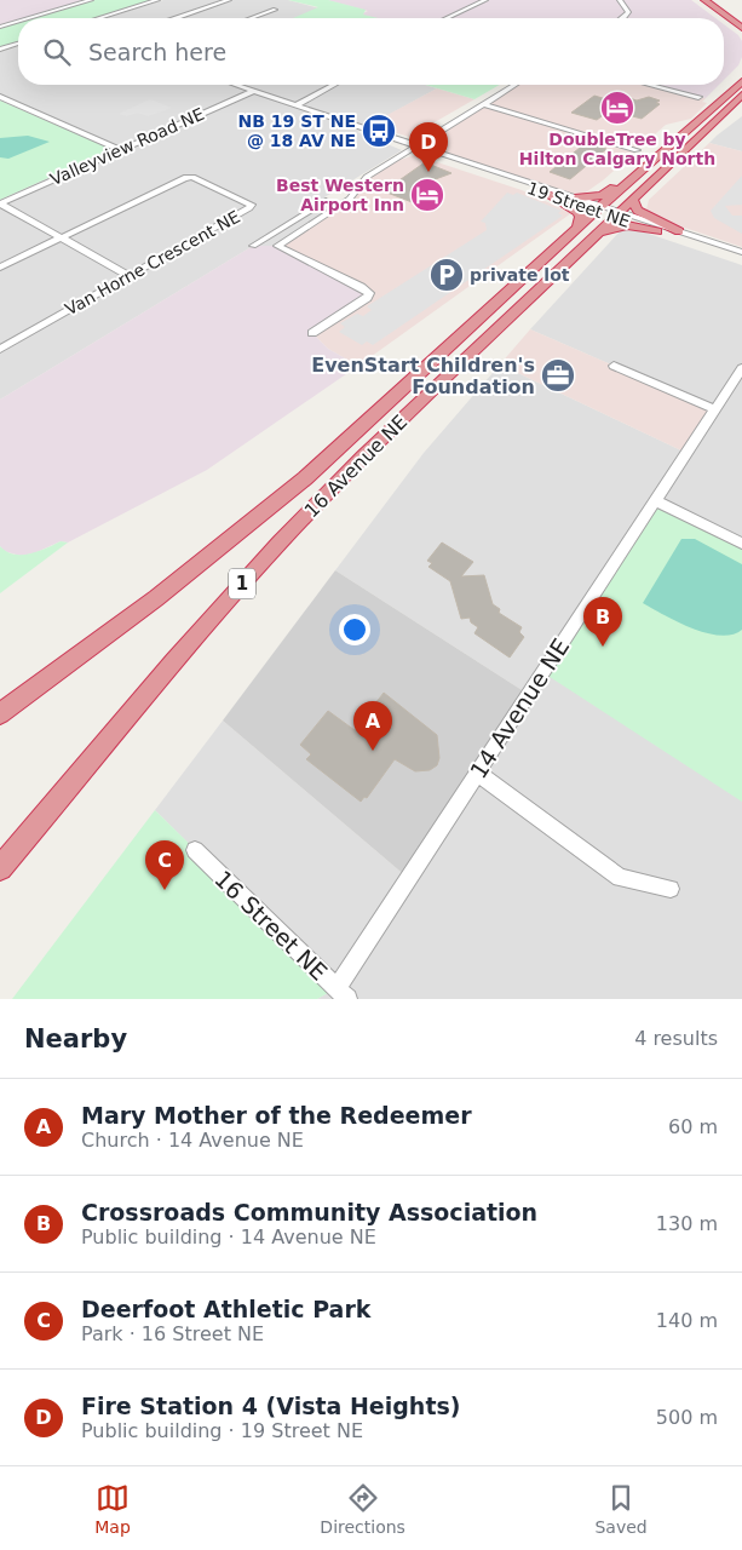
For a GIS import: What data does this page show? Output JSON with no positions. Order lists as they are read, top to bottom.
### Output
{
  "streets": {
    "highway": ["16 Avenue NE", "1"],
    "street": [
      "Valleyview Road NE",
      "19 Street NE",
      "Van Horne Crescent NE",
      "14 Avenue NE",
      "16 Street NE"
    ]
  },
  "crossings": [
    ["Valleyview Road NE", "19 Street NE"],
    ["19 Street NE", "16 Avenue NE"],
    ["14 Avenue NE", "16 Street NE"]
  ],
  "places": {
    "hotel": ["DoubleTree by Hilton Calgary North", "Best Western Airport Inn"],
    "bus stop": ["NB 19 ST NE @ 18 AV NE"],
    "parking": ["private lot"],
    "office": ["EvenStart Children's Foundation"]
  },
  "page": {
    "search": "Search here",
    "pins": [
      "D",
      "B",
      "A",
      "C"
    ],
    "heading": ["Nearby", "4 results"],
    "list": [
      {
        "mark": "A",
        "name": "Mary Mother of the Redeemer",
        "note": "Church · 14 Avenue NE",
        "value": "60 m"
      },
      {
        "mark": "B",
        "name": "Crossroads Community Association",
        "note": "Public building · 14 Avenue NE",
        "value": "130 m"
      },
      {
        "mark": "C",
        "name": "Deerfoot Athletic Park",
        "note": "Park · 16 Street NE",
        "value": "140 m"
      },
      {
        "mark": "D",
        "name": "Fire Station 4 (Vista Heights)",
        "note": "Public building · 19 Street NE",
        "value": "500 m"
      }
    ],
    "nav": ["Map", "Directions", "Saved"]
  }
}
